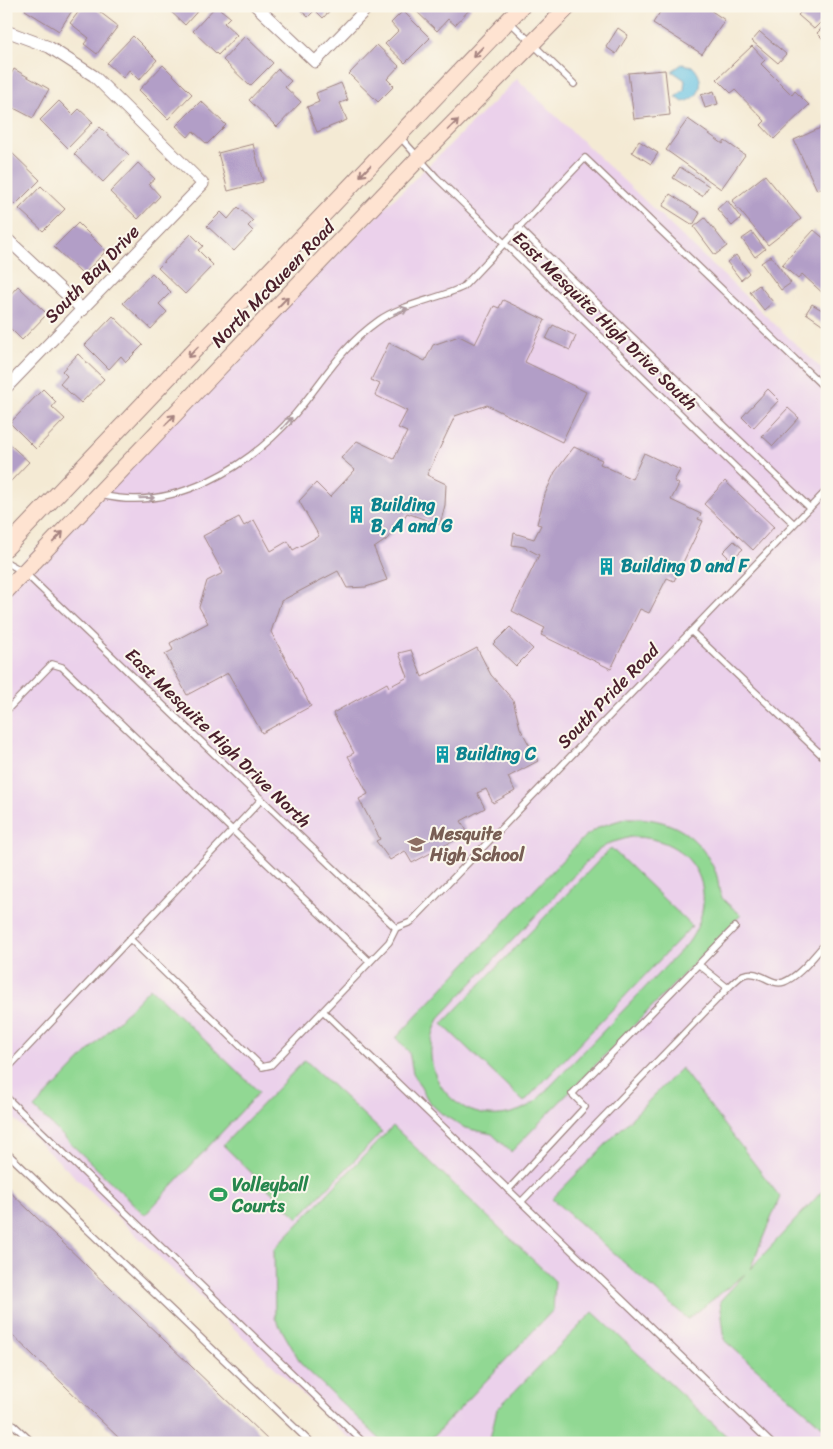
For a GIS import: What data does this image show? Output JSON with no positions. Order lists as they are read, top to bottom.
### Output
{
  "streets": {
    "main road": ["North McQueen Road"],
    "street": ["South Bay Drive"],
    "lane": ["East Mesquite High Drive South", "South Pride Road", "East Mesquite High Drive North"]
  },
  "crossings": [
    ["North McQueen Road", "East Mesquite High Drive South"],
    ["North McQueen Road", "East Mesquite High Drive North"],
    ["East Mesquite High Drive South", "South Pride Road"],
    ["South Pride Road", "East Mesquite High Drive North"]
  ],
  "places": {
    "building": ["Building B, A and G", "Building D and F", "Building C"],
    "school or university": ["Mesquite High School"],
    "sports": ["Volleyball Courts"]
  }
}
